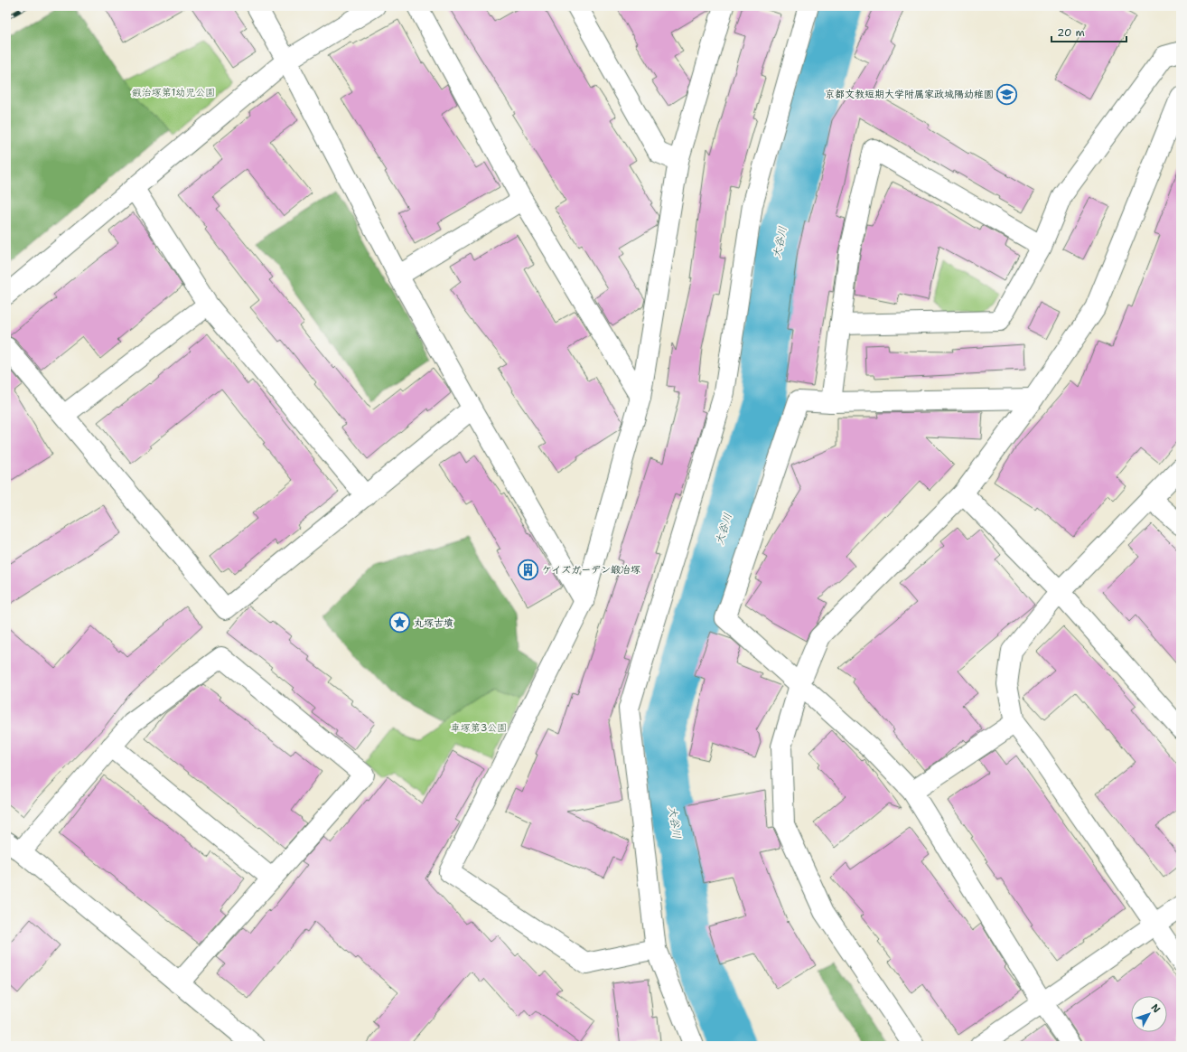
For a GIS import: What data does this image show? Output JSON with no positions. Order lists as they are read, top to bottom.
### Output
{
  "water": ["大谷川"],
  "parks": ["鍜治塚第1幼児公園", "車塚第3公園"],
  "places": {
    "school or university": ["京都文教短期大学附属家政城陽幼稚園"],
    "building": ["ケイズガーデン鍛冶塚"],
    "place": ["丸塚古墳"]
  },
  "scale_bar": "20 m",
  "north": "top right"
}
